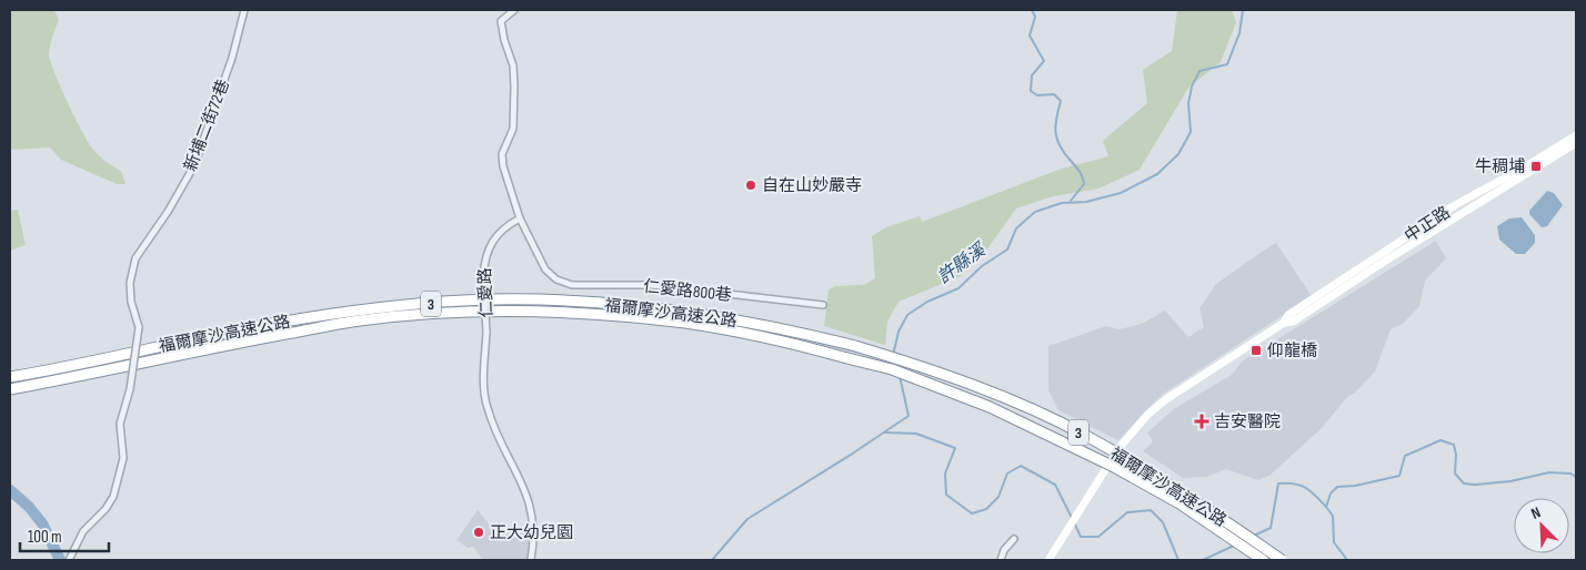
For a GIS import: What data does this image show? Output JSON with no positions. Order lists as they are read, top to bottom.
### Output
{
  "streets": {
    "highway": ["3", "福爾摩沙高速公路"],
    "main road": ["中正路"],
    "street": ["新埔二街72巷", "仁愛路800巷", "仁愛路"]
  },
  "crossings": [
    ["仁愛路800巷", "仁愛路"]
  ],
  "water": ["許縣溪"],
  "places": {
    "transit": ["牛稠埔", "仰龍橋"],
    "other": ["自在山妙嚴寺", "正大幼兒園"],
    "health": ["吉安醫院"]
  },
  "scale_bar": "100 m",
  "north": "top left"
}
